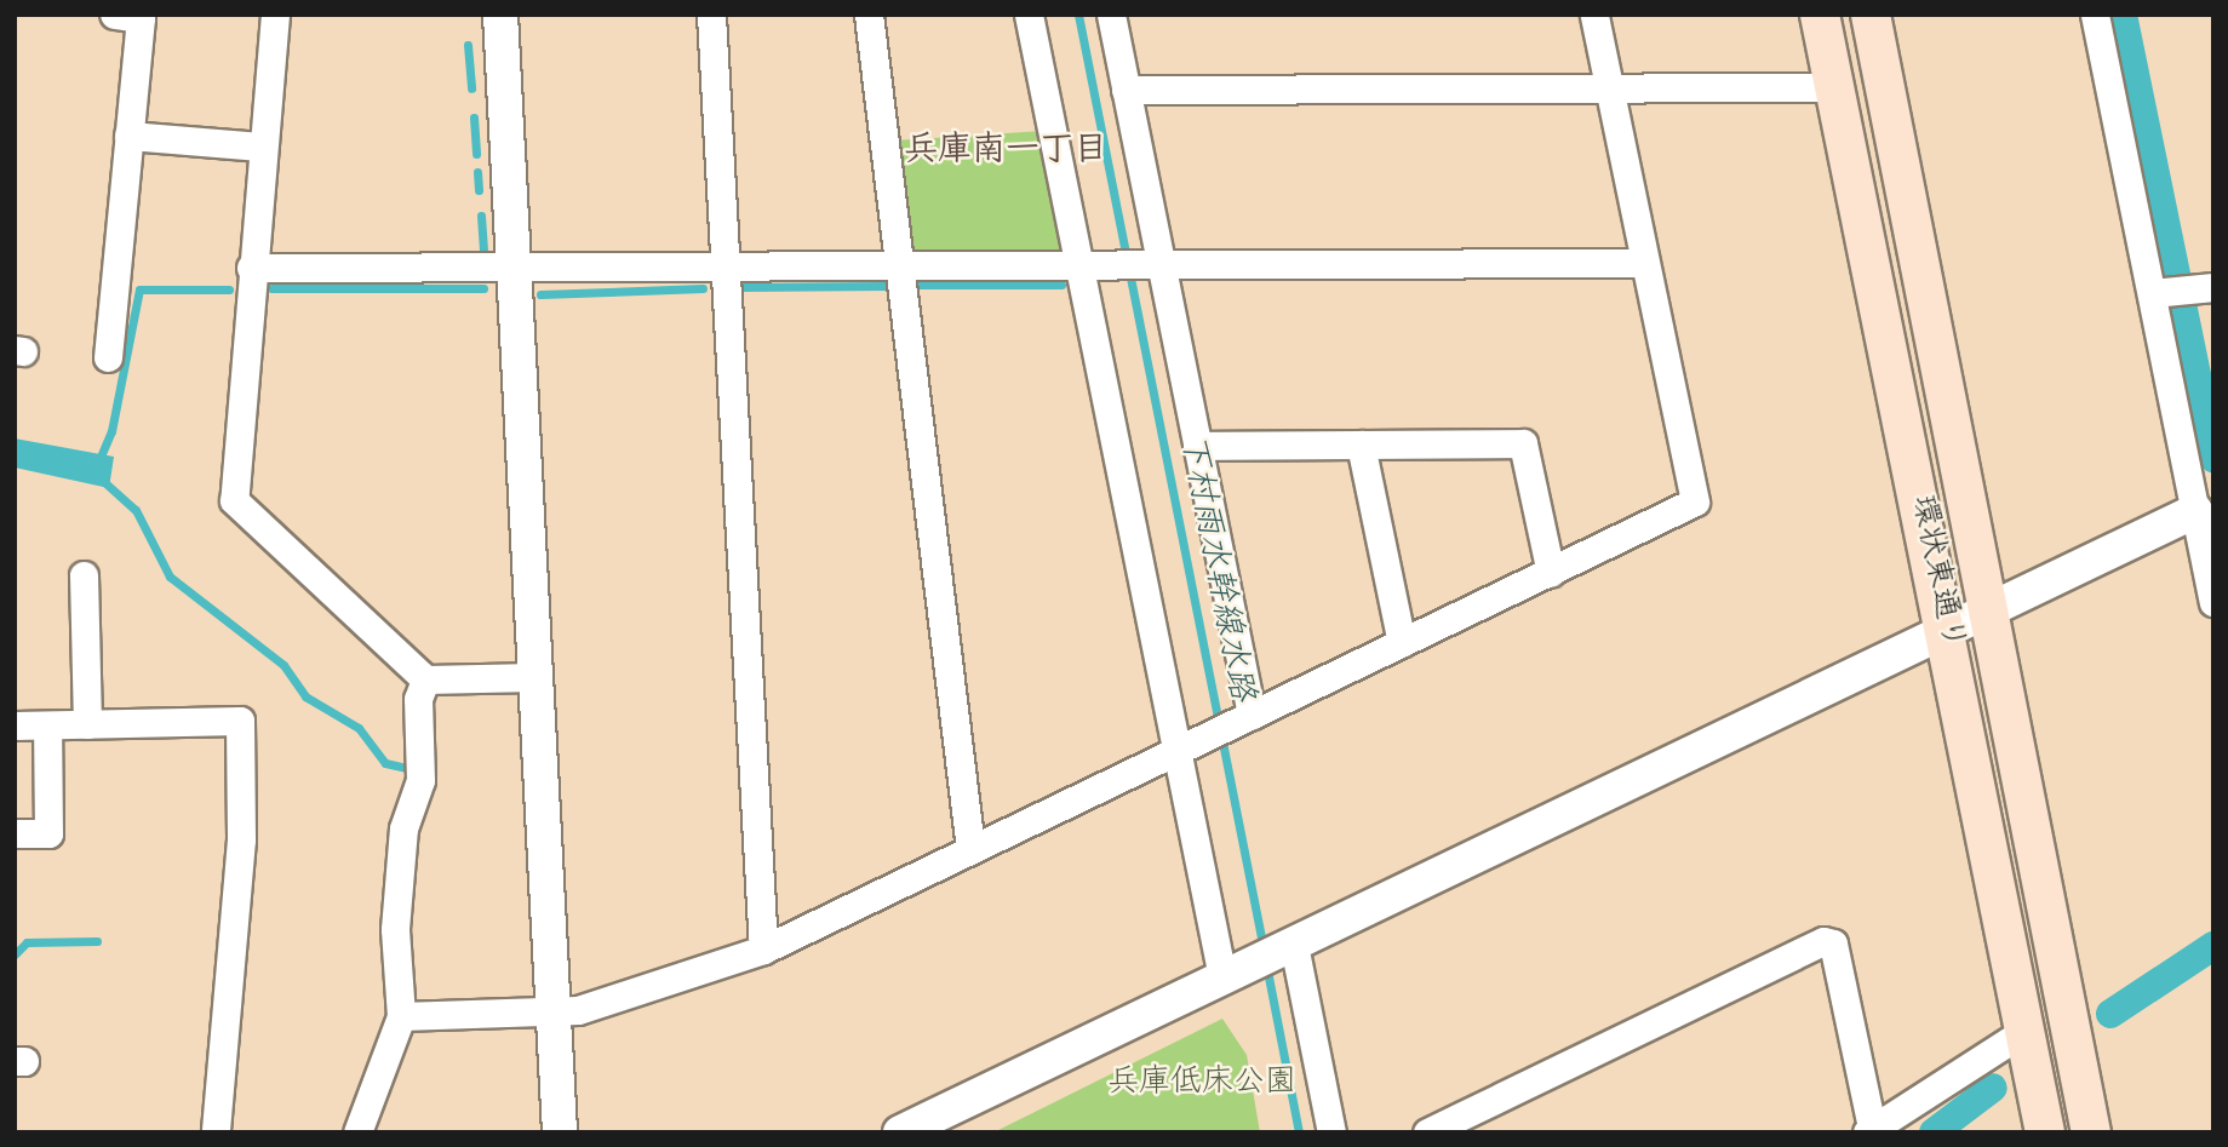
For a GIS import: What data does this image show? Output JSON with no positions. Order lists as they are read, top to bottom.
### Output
{
  "streets": {
    "main road": ["環状東通り"]
  },
  "districts": ["兵庫南一丁目"],
  "water": ["下村雨水幹線水路"],
  "parks": ["兵庫低床公園"]
}
